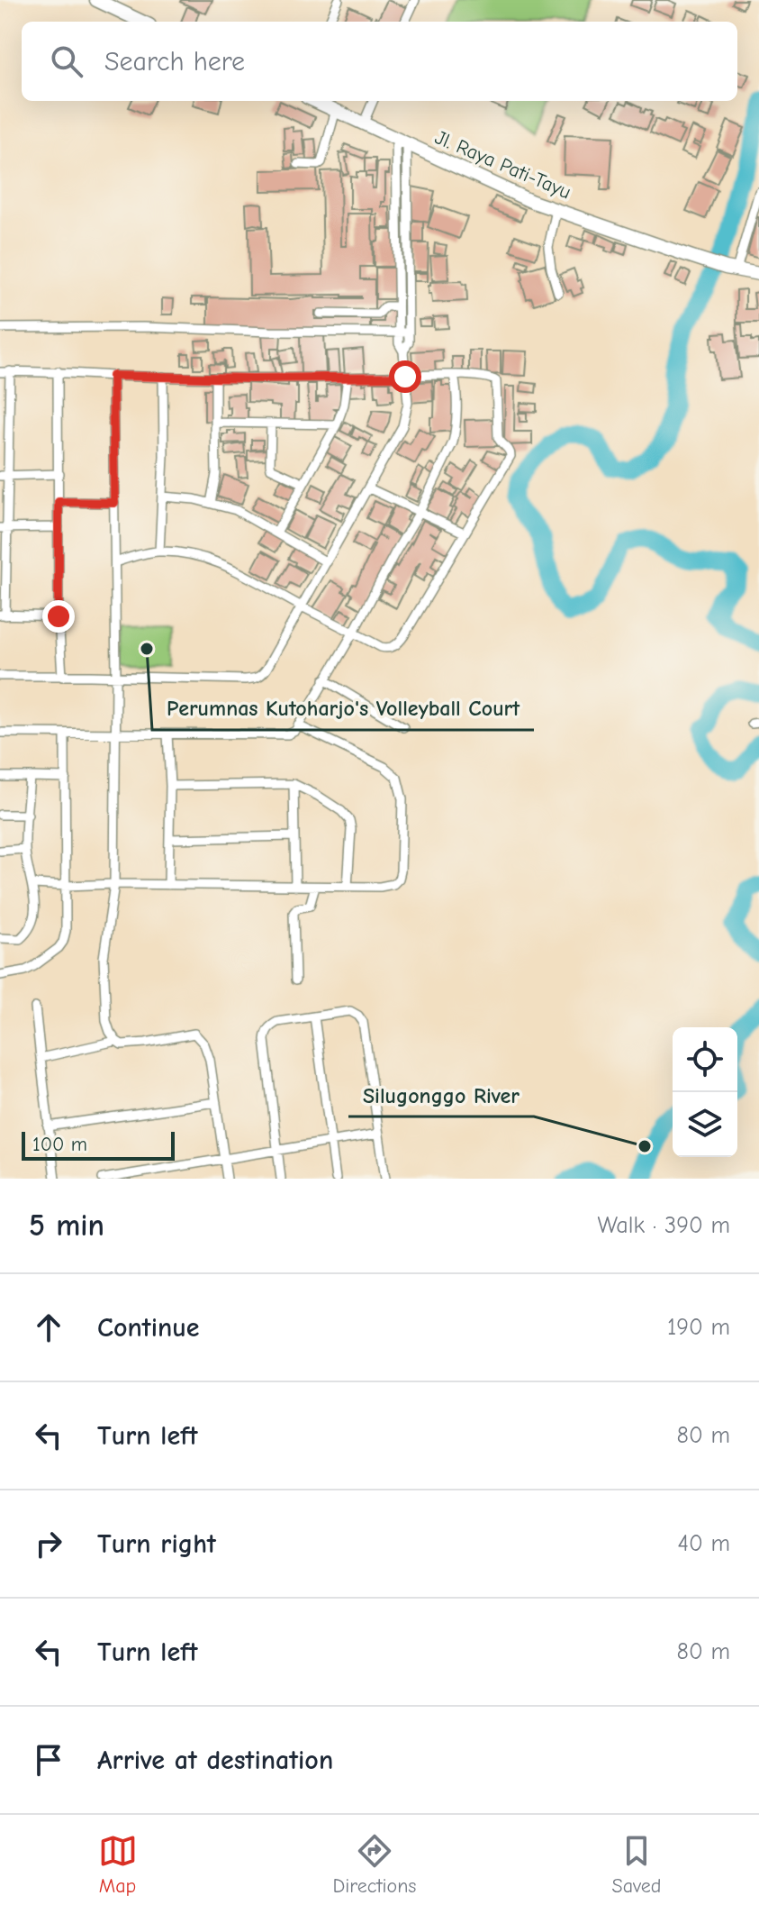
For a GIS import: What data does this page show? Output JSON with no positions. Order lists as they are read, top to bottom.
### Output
{
  "streets": {
    "main road": ["Jl. Raya Pati-Tayu"]
  },
  "places": ["Perumnas Kutoharjo's Volleyball Court", "Silugonggo River"],
  "scale_bar": "100 m",
  "page": {
    "search": "Search here",
    "scale": "100 m",
    "heading": ["5 min", "Walk · 390 m"],
    "list": [
      ["Continue", "190 m"],
      ["Turn left", "80 m"],
      ["Turn right", "40 m"],
      ["Turn left", "80 m"],
      "Arrive at destination"
    ],
    "nav": ["Map", "Directions", "Saved"]
  }
}
